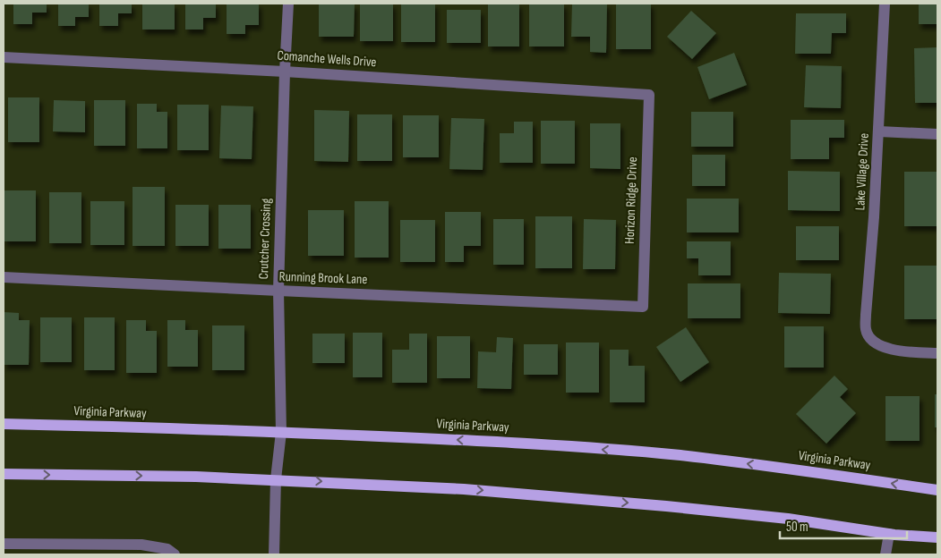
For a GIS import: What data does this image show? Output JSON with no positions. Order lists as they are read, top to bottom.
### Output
{
  "streets": {
    "main road": ["Virginia Parkway"],
    "street": [
      "Comanche Wells Drive",
      "Lake Village Drive",
      "Horizon Ridge Drive",
      "Crutcher Crossing",
      "Running Brook Lane"
    ]
  },
  "crossings": [
    ["Comanche Wells Drive", "Horizon Ridge Drive"],
    ["Comanche Wells Drive", "Crutcher Crossing"],
    ["Horizon Ridge Drive", "Running Brook Lane"],
    ["Crutcher Crossing", "Running Brook Lane"],
    ["Crutcher Crossing", "Virginia Parkway"]
  ],
  "scale_bar": "50 m"
}
